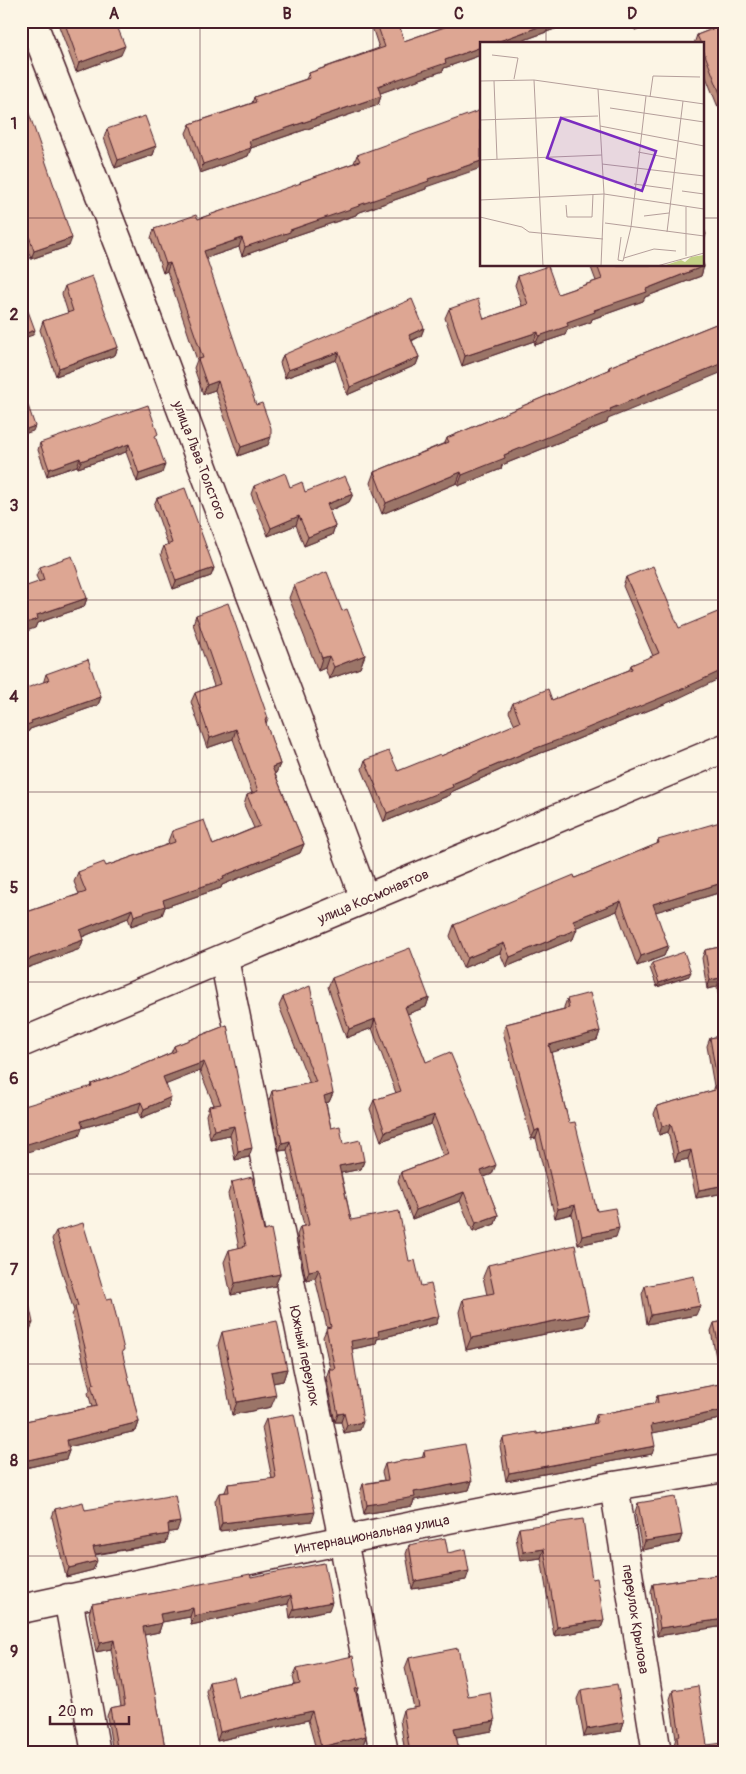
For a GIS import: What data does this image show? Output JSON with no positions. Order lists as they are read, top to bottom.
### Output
{
  "streets": {
    "street": [
      "улица Льва Толстого",
      "улица Космонавтов",
      "Южный переулок",
      "Интернациональная улица",
      "переулок Крылова"
    ]
  },
  "crossings": [
    ["улица Льва Толстого", "улица Космонавтов"],
    ["улица Космонавтов", "Южный переулок"],
    ["Южный переулок", "Интернациональная улица"],
    ["Интернациональная улица", "переулок Крылова"]
  ],
  "scale_bar": "20 m",
  "grid": {
    "columns": [
      "A",
      "B",
      "C",
      "D"
    ],
    "rows": [
      "1",
      "2",
      "3",
      "4",
      "5",
      "6",
      "7",
      "8",
      "9"
    ]
  }
}
